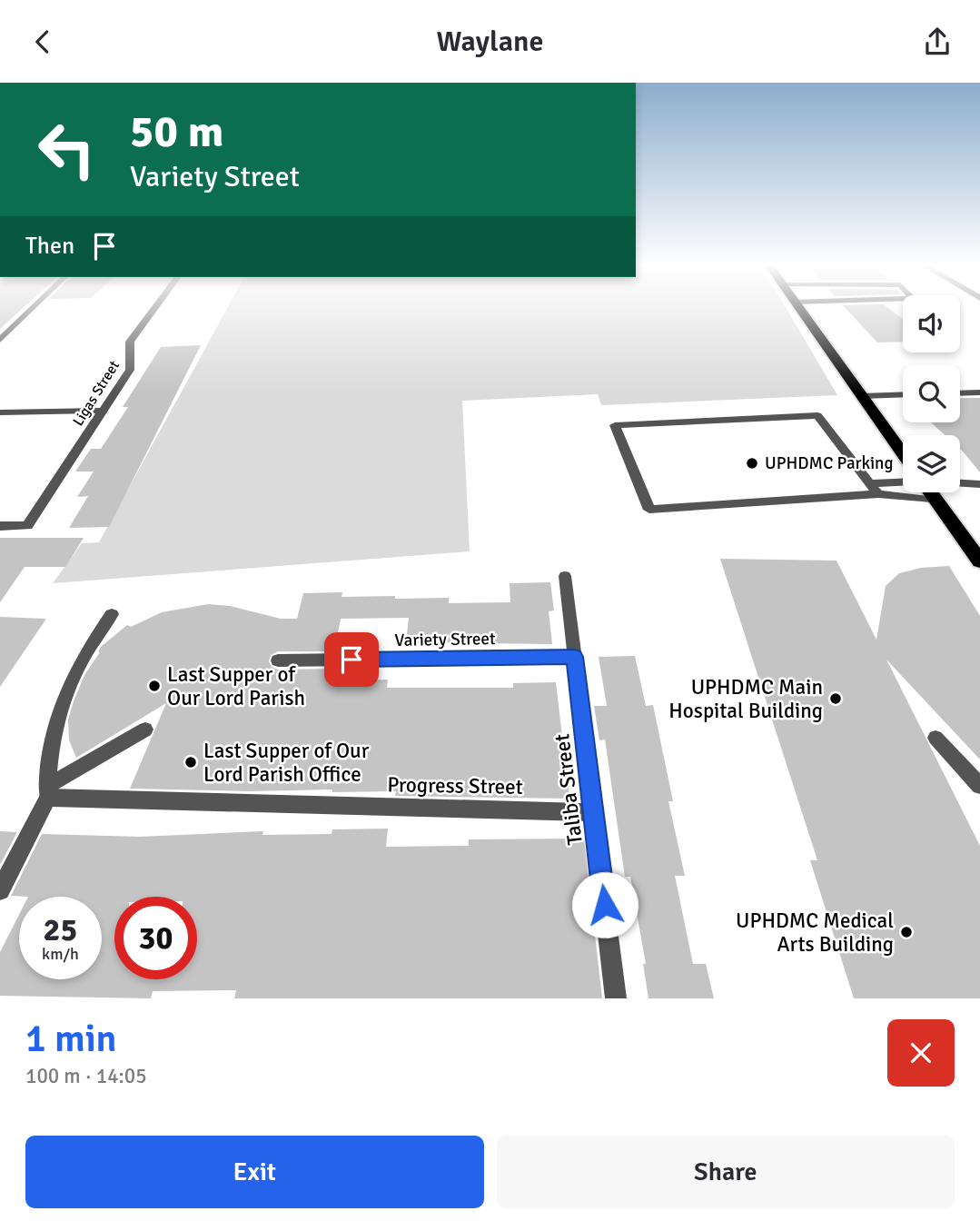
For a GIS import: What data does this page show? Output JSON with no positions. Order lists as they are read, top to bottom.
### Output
{
  "streets": {
    "street": [
      "Ligas Street",
      "Variety Street",
      "Progress Street",
      "Taliba Street"
    ]
  },
  "crossings": [
    ["Variety Street", "Taliba Street"],
    ["Progress Street", "Taliba Street"]
  ],
  "places": [
    "UPHDMC Parking",
    "Last Supper of Our Lord Parish",
    "UPHDMC Main Hospital Building",
    "Last Supper of Our Lord Parish Office",
    "UPHDMC Medical Arts Building"
  ],
  "page": {
    "header": "Waylane",
    "turn": ["50 m", "Variety Street"],
    "then": "Then",
    "speed": "25 km/h",
    "limit": "30",
    "heading": ["1 min", "100 m · 14:05"],
    "buttons": ["Exit", "Share"]
  }
}
